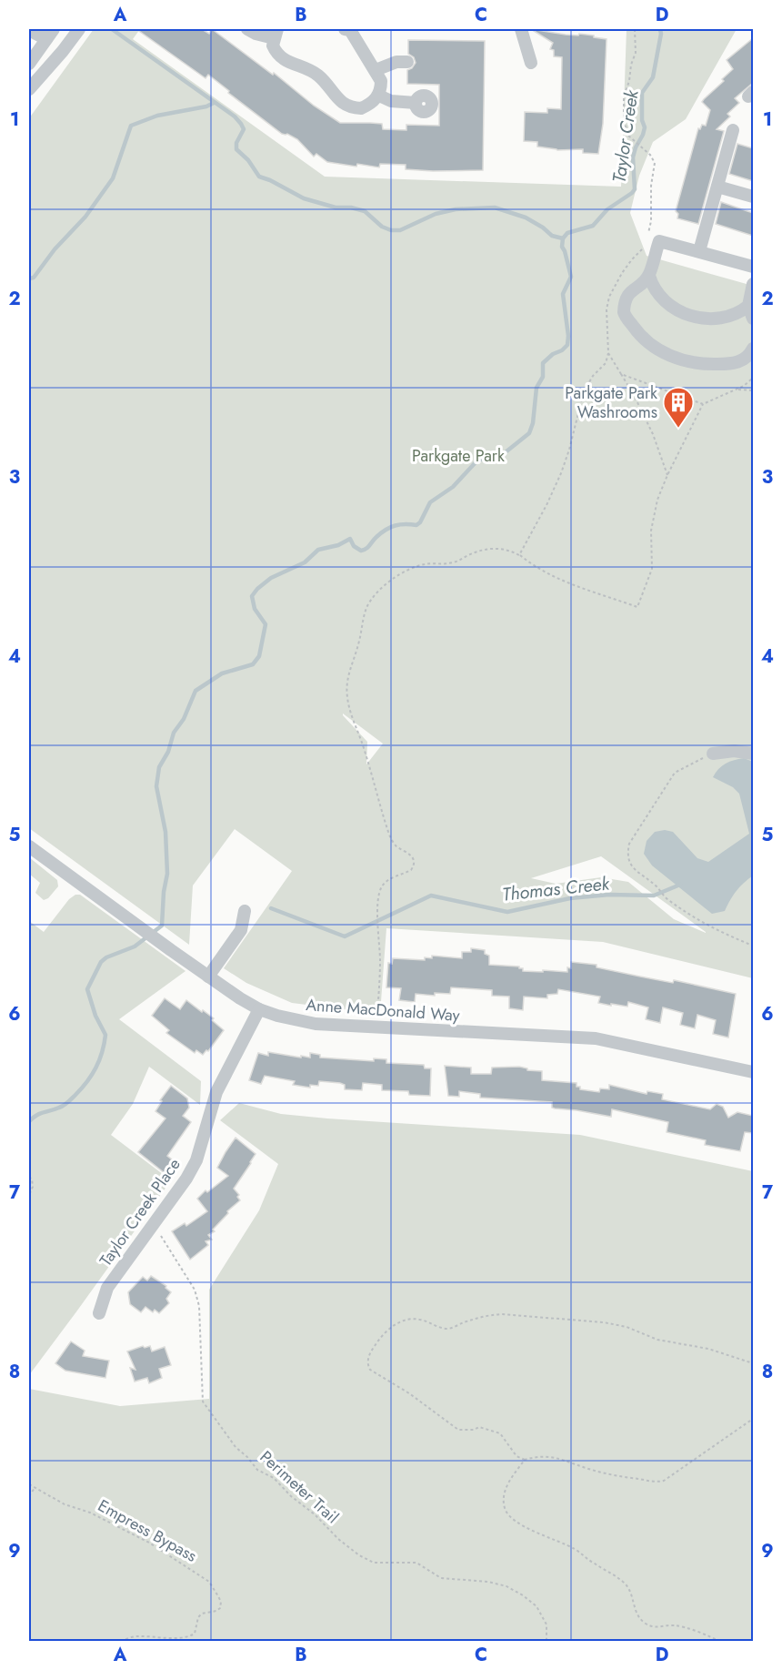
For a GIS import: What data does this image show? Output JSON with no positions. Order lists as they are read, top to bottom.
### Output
{
  "streets": {
    "street": ["Anne MacDonald Way", "Taylor Creek Place"],
    "path": ["Perimeter Trail", "Empress Bypass"]
  },
  "crossings": [
    ["Anne MacDonald Way", "Taylor Creek Place"],
    ["Taylor Creek Place", "Perimeter Trail"]
  ],
  "water": ["Taylor Creek", "Thomas Creek"],
  "parks": ["Parkgate Park"],
  "places": {
    "building": ["Parkgate Park Washrooms"]
  },
  "grid": {
    "columns": [
      "A",
      "B",
      "C",
      "D"
    ],
    "rows": [
      "1",
      "2",
      "3",
      "4",
      "5",
      "6",
      "7",
      "8",
      "9"
    ]
  }
}
